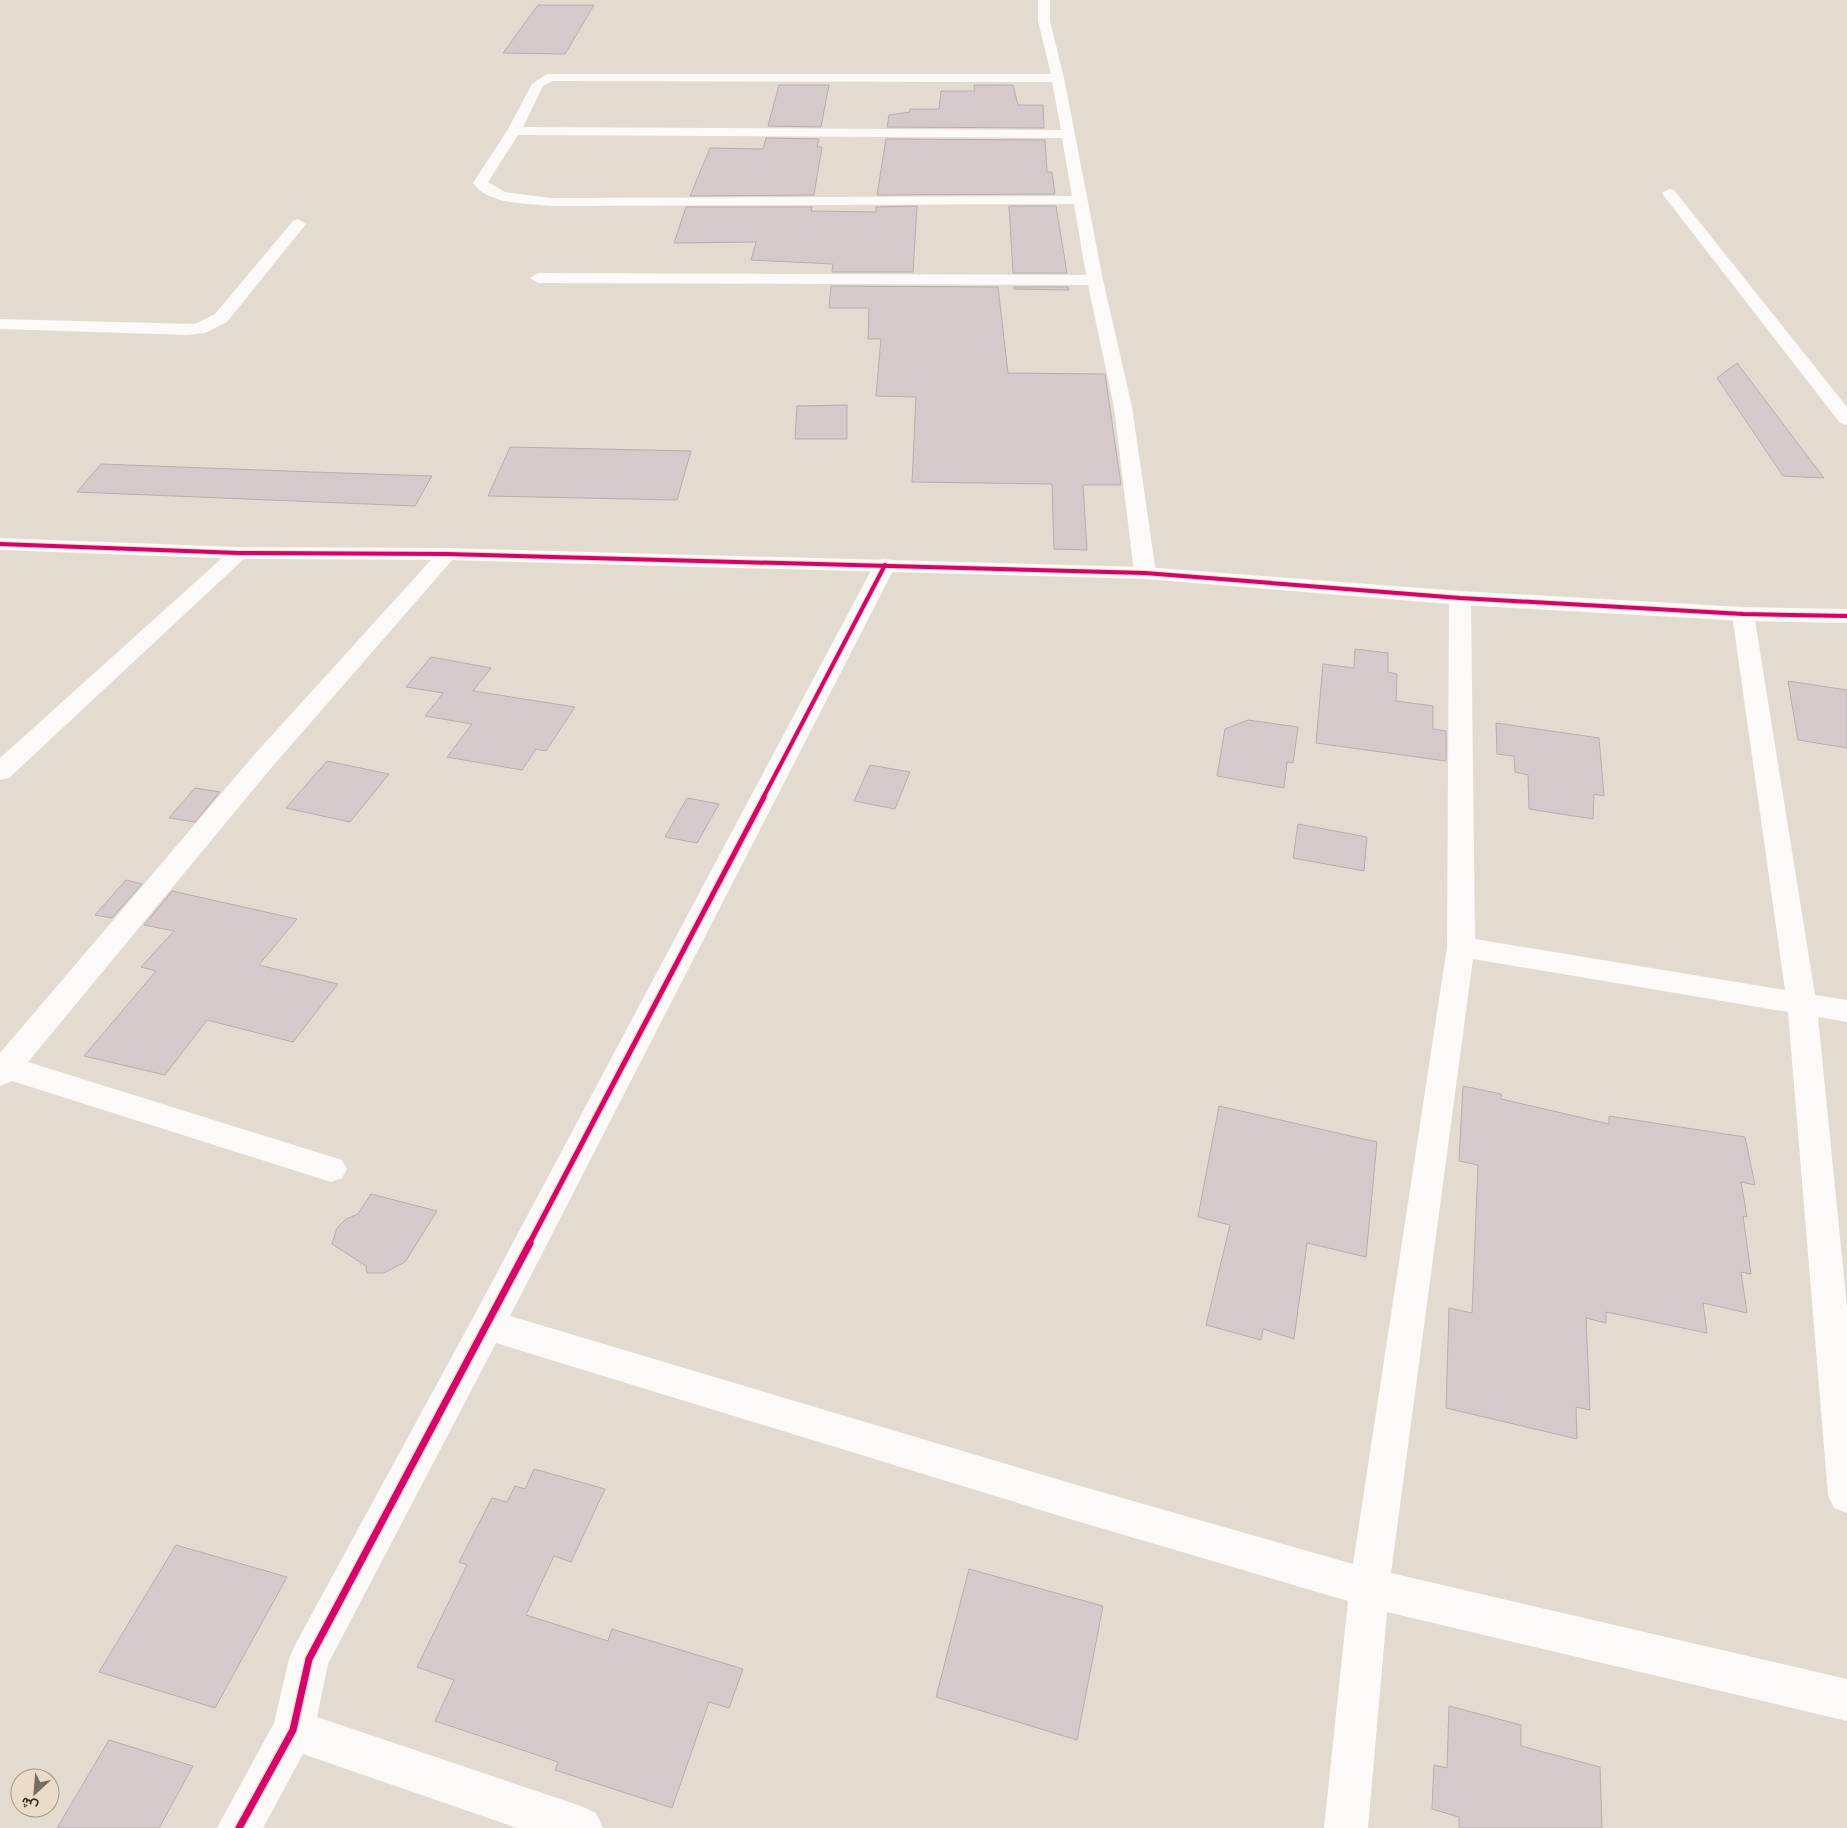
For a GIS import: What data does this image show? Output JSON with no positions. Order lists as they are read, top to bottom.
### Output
{
  "north": "bottom left"
}
